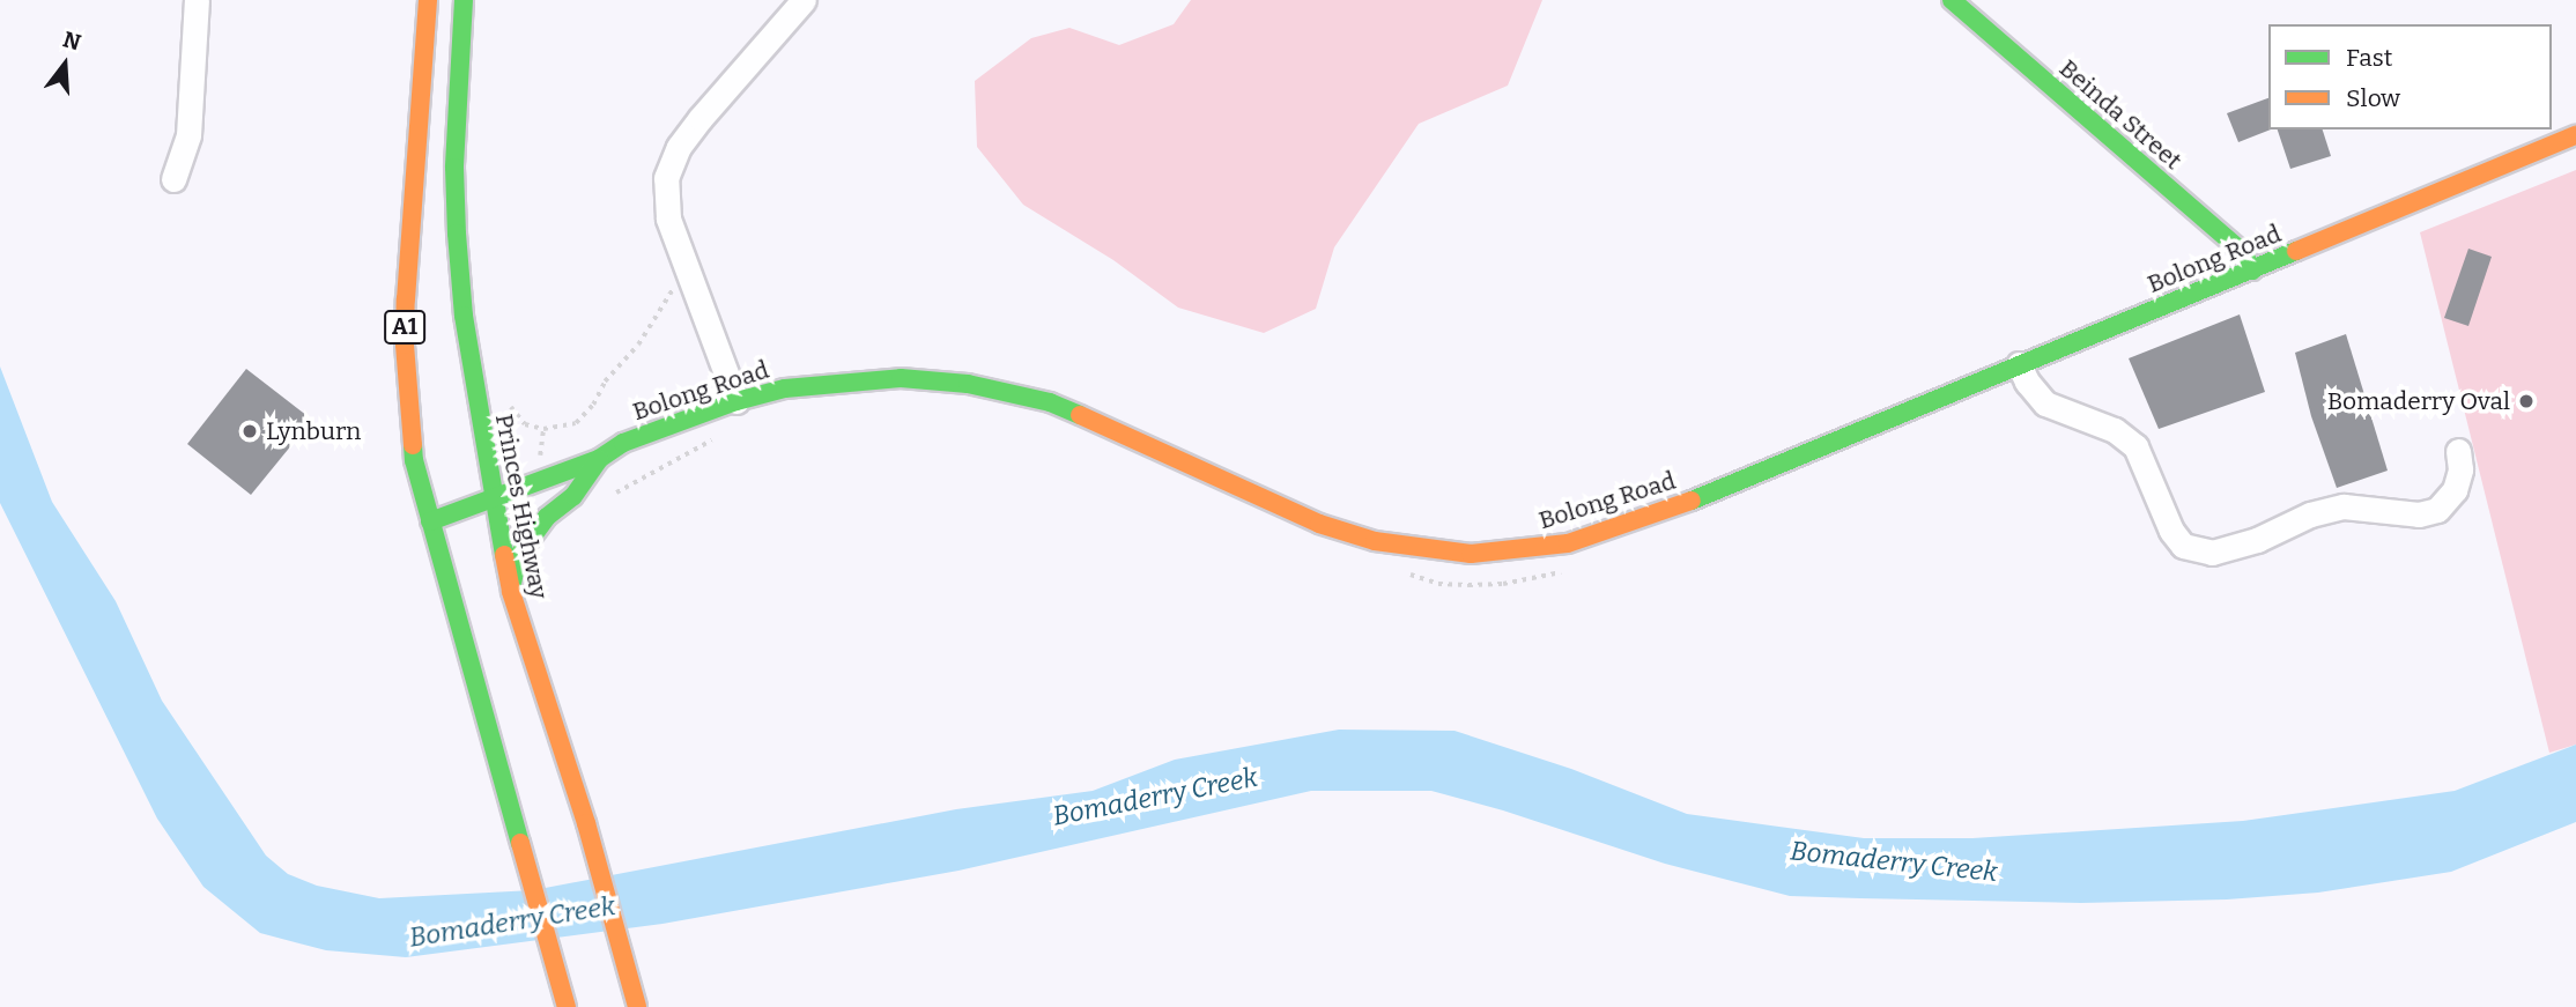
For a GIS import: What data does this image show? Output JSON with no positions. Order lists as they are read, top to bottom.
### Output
{
  "streets": {
    "main road": [
      "Beinda Street",
      "Bolong Road",
      "A1",
      "Princes Highway"
    ]
  },
  "crossings": [
    ["Beinda Street", "Bolong Road"],
    ["Bolong Road", "A1"],
    ["Bolong Road", "Princes Highway"]
  ],
  "water": ["Bomaderry Creek"],
  "places": ["Bomaderry Oval", "Lynburn"],
  "legend": ["Fast", "Slow"],
  "north": "top"
}
